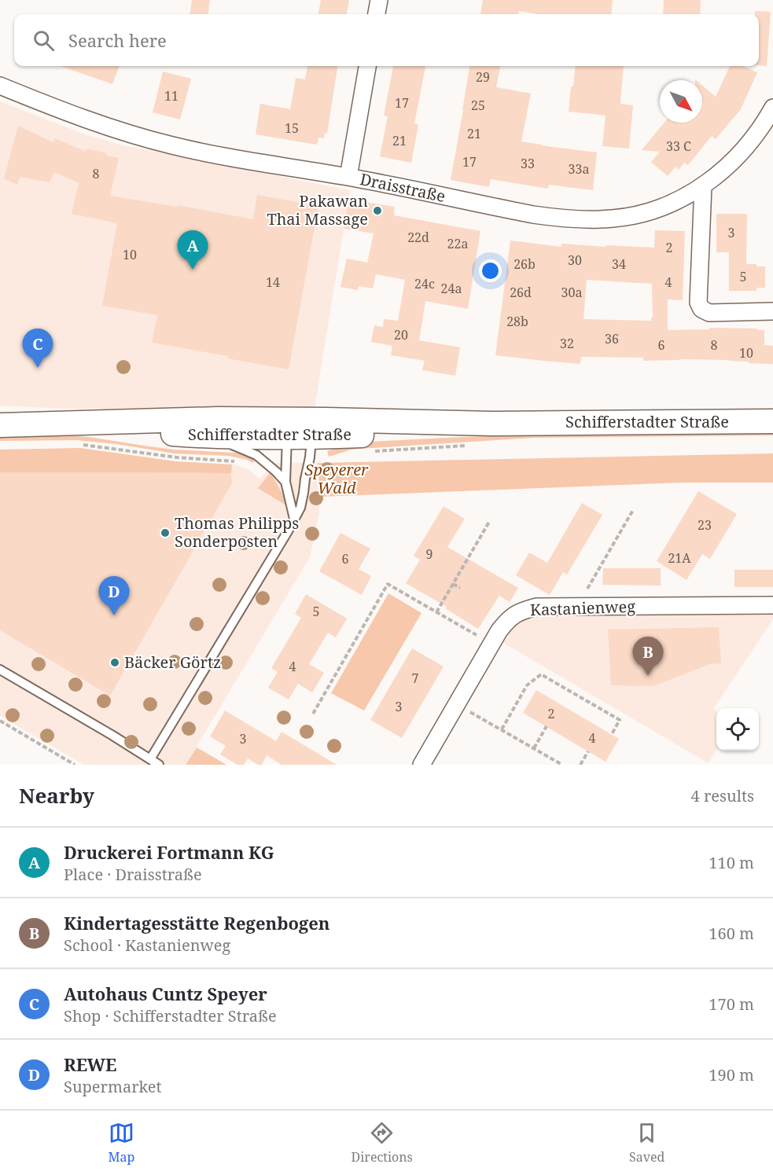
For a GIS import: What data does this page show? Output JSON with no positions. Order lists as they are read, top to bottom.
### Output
{
  "streets": {
    "main road": ["Schifferstadter Straße"],
    "street": ["Draisstraße", "Kastanienweg"]
  },
  "parks": ["Speyerer Wald"],
  "places": ["Pakawan Thai Massage", "Thomas Philipps Sonderposten", "Bäcker Görtz"],
  "house_numbers": [
    "29",
    "11",
    "17",
    "25",
    "15",
    "21",
    "21",
    "33 C",
    "17",
    "33",
    "33a",
    "8",
    "3",
    "22d",
    "22a",
    "2",
    "10",
    "30",
    "26b",
    "34",
    "5",
    "14",
    "4",
    "24c",
    "24a",
    "26d",
    "30a",
    "28b",
    "20",
    "36",
    "32",
    "6",
    "8",
    "10",
    "23",
    "9",
    "21A",
    "6",
    "5",
    "4",
    "7",
    "3",
    "2",
    "4",
    "3"
  ],
  "north": "bottom right",
  "page": {
    "search": "Search here",
    "pins": [
      "A",
      "C",
      "D",
      "B"
    ],
    "heading": ["Nearby", "4 results"],
    "list": [
      {
        "mark": "A",
        "name": "Druckerei Fortmann KG",
        "note": "Place · Draisstraße",
        "value": "110 m"
      },
      {
        "mark": "B",
        "name": "Kindertagesstätte Regenbogen",
        "note": "School · Kastanienweg",
        "value": "160 m"
      },
      {
        "mark": "C",
        "name": "Autohaus Cuntz Speyer",
        "note": "Shop · Schifferstadter Straße",
        "value": "170 m"
      },
      {
        "mark": "D",
        "name": "REWE",
        "note": "Supermarket",
        "value": "190 m"
      }
    ],
    "nav": ["Map", "Directions", "Saved"]
  }
}
